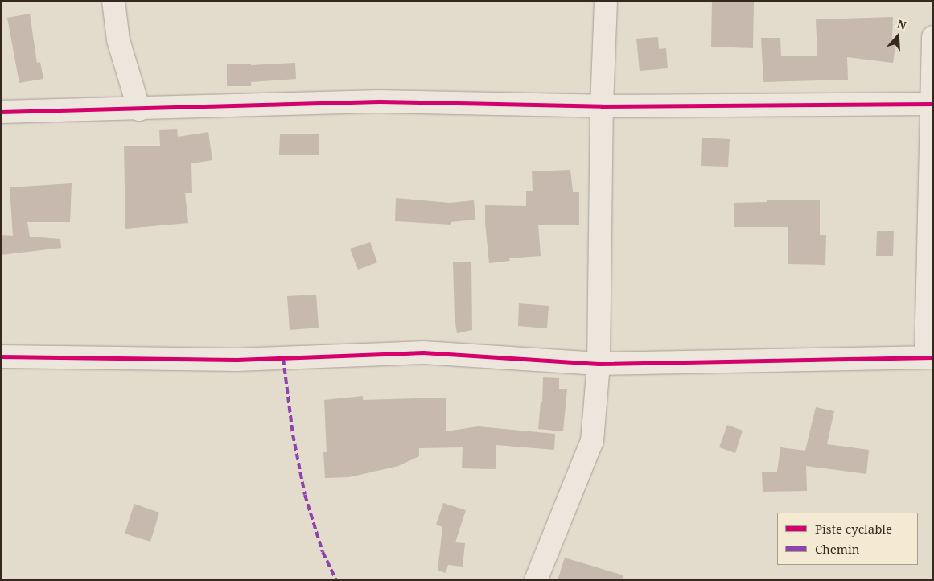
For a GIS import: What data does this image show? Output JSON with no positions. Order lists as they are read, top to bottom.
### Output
{
  "legend": ["Piste cyclable", "Chemin"],
  "north": "top"
}
